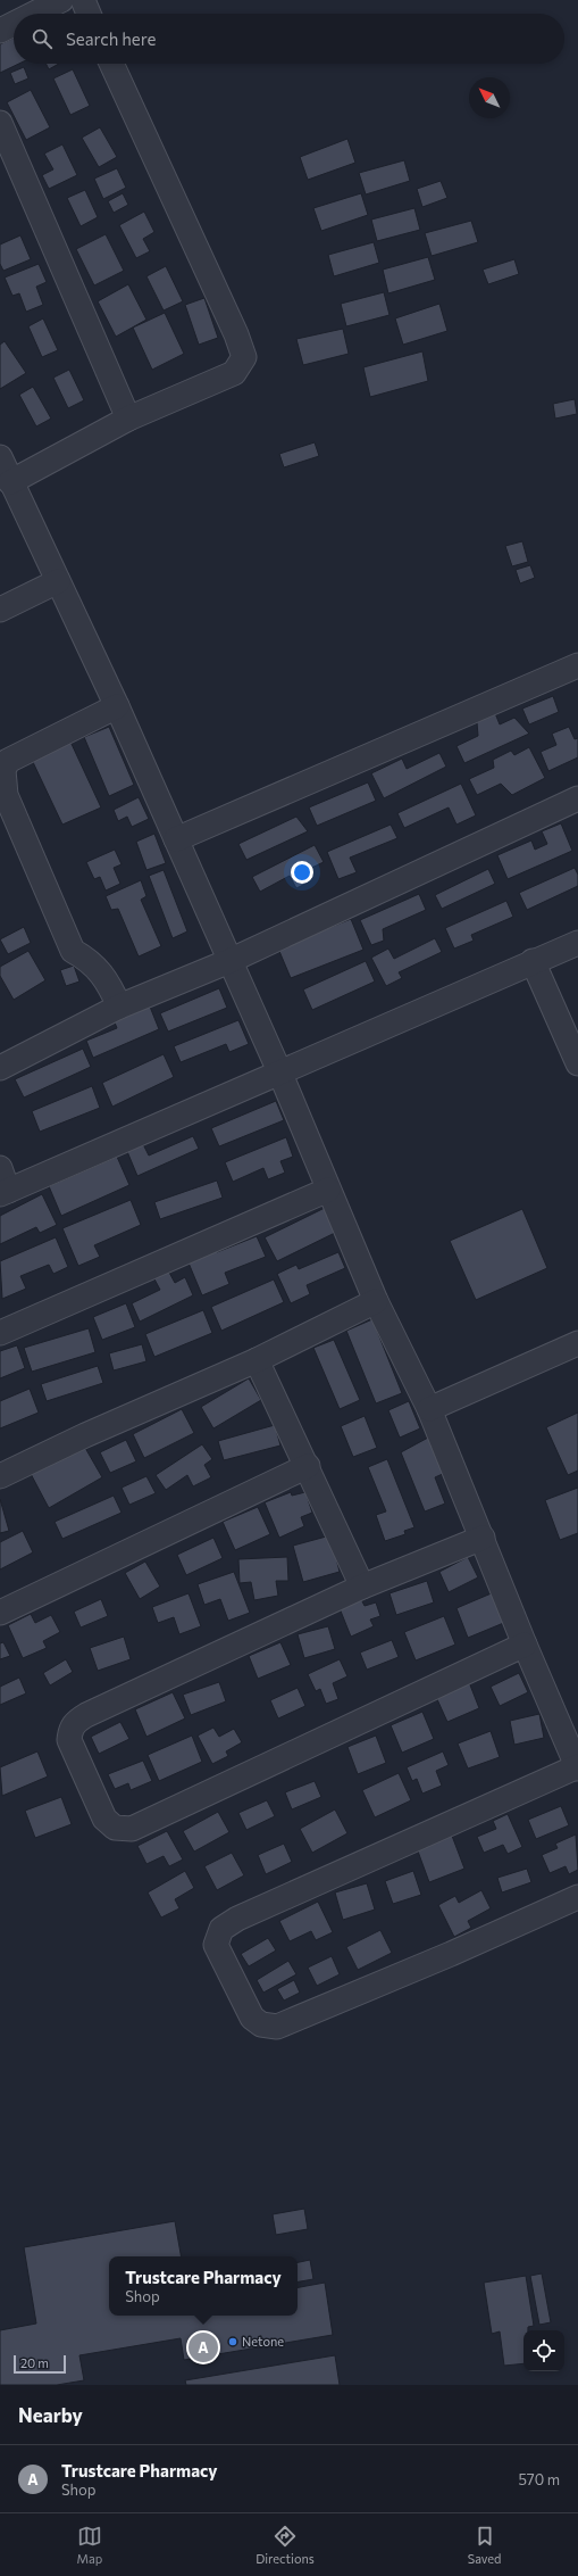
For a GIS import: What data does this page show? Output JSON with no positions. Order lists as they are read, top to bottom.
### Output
{
  "places": ["Netone"],
  "scale_bar": "20 m",
  "north": "top left",
  "page": {
    "search": "Search here",
    "popup": ["Trustcare Pharmacy", "Shop"],
    "pins": "A",
    "scale": "20 m",
    "heading": "Nearby",
    "list": [
      {
        "mark": "A",
        "name": "Trustcare Pharmacy",
        "note": "Shop",
        "value": "570 m"
      }
    ],
    "nav": ["Map", "Directions", "Saved"]
  }
}
